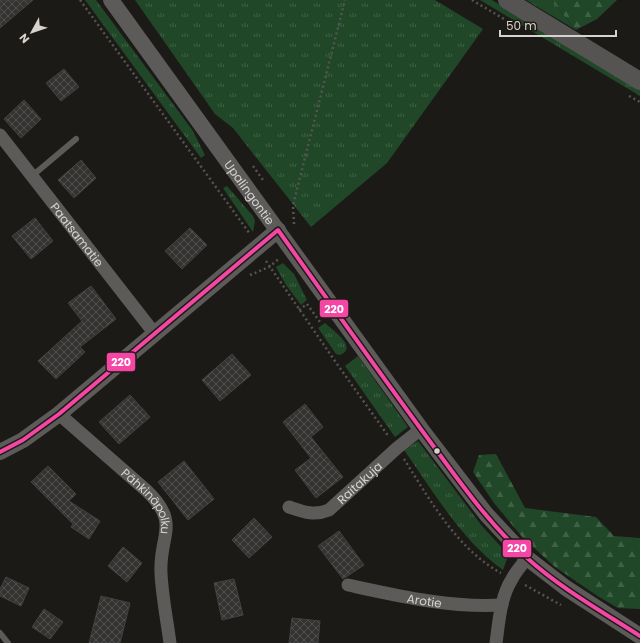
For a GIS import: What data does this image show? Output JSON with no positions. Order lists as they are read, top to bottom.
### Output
{
  "streets": {
    "street": [
      "Upalingontie",
      "Paatsamatie",
      "Raitakuja",
      "Pähkinäpolku",
      "Arotie"
    ]
  },
  "crossings": [
    ["Upalingontie", "Raitakuja"]
  ],
  "lines": ["transit line 220"],
  "scale_bar": "50 m",
  "north": "bottom left"
}
